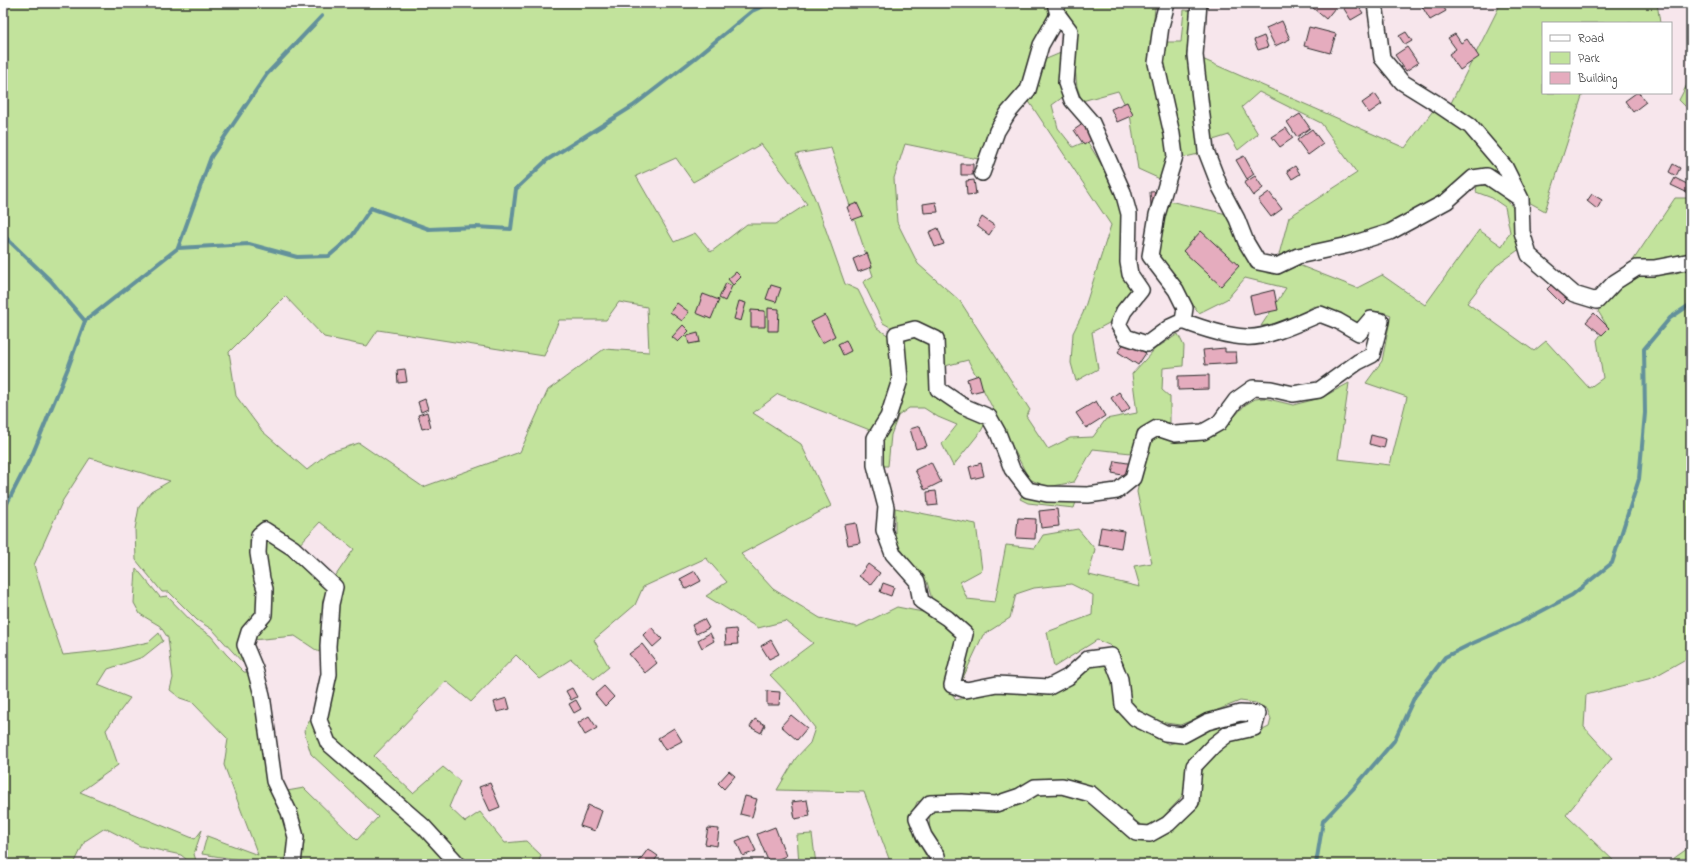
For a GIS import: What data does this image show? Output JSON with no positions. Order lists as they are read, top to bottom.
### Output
{
  "legend": ["Road", "Park", "Building"]
}
